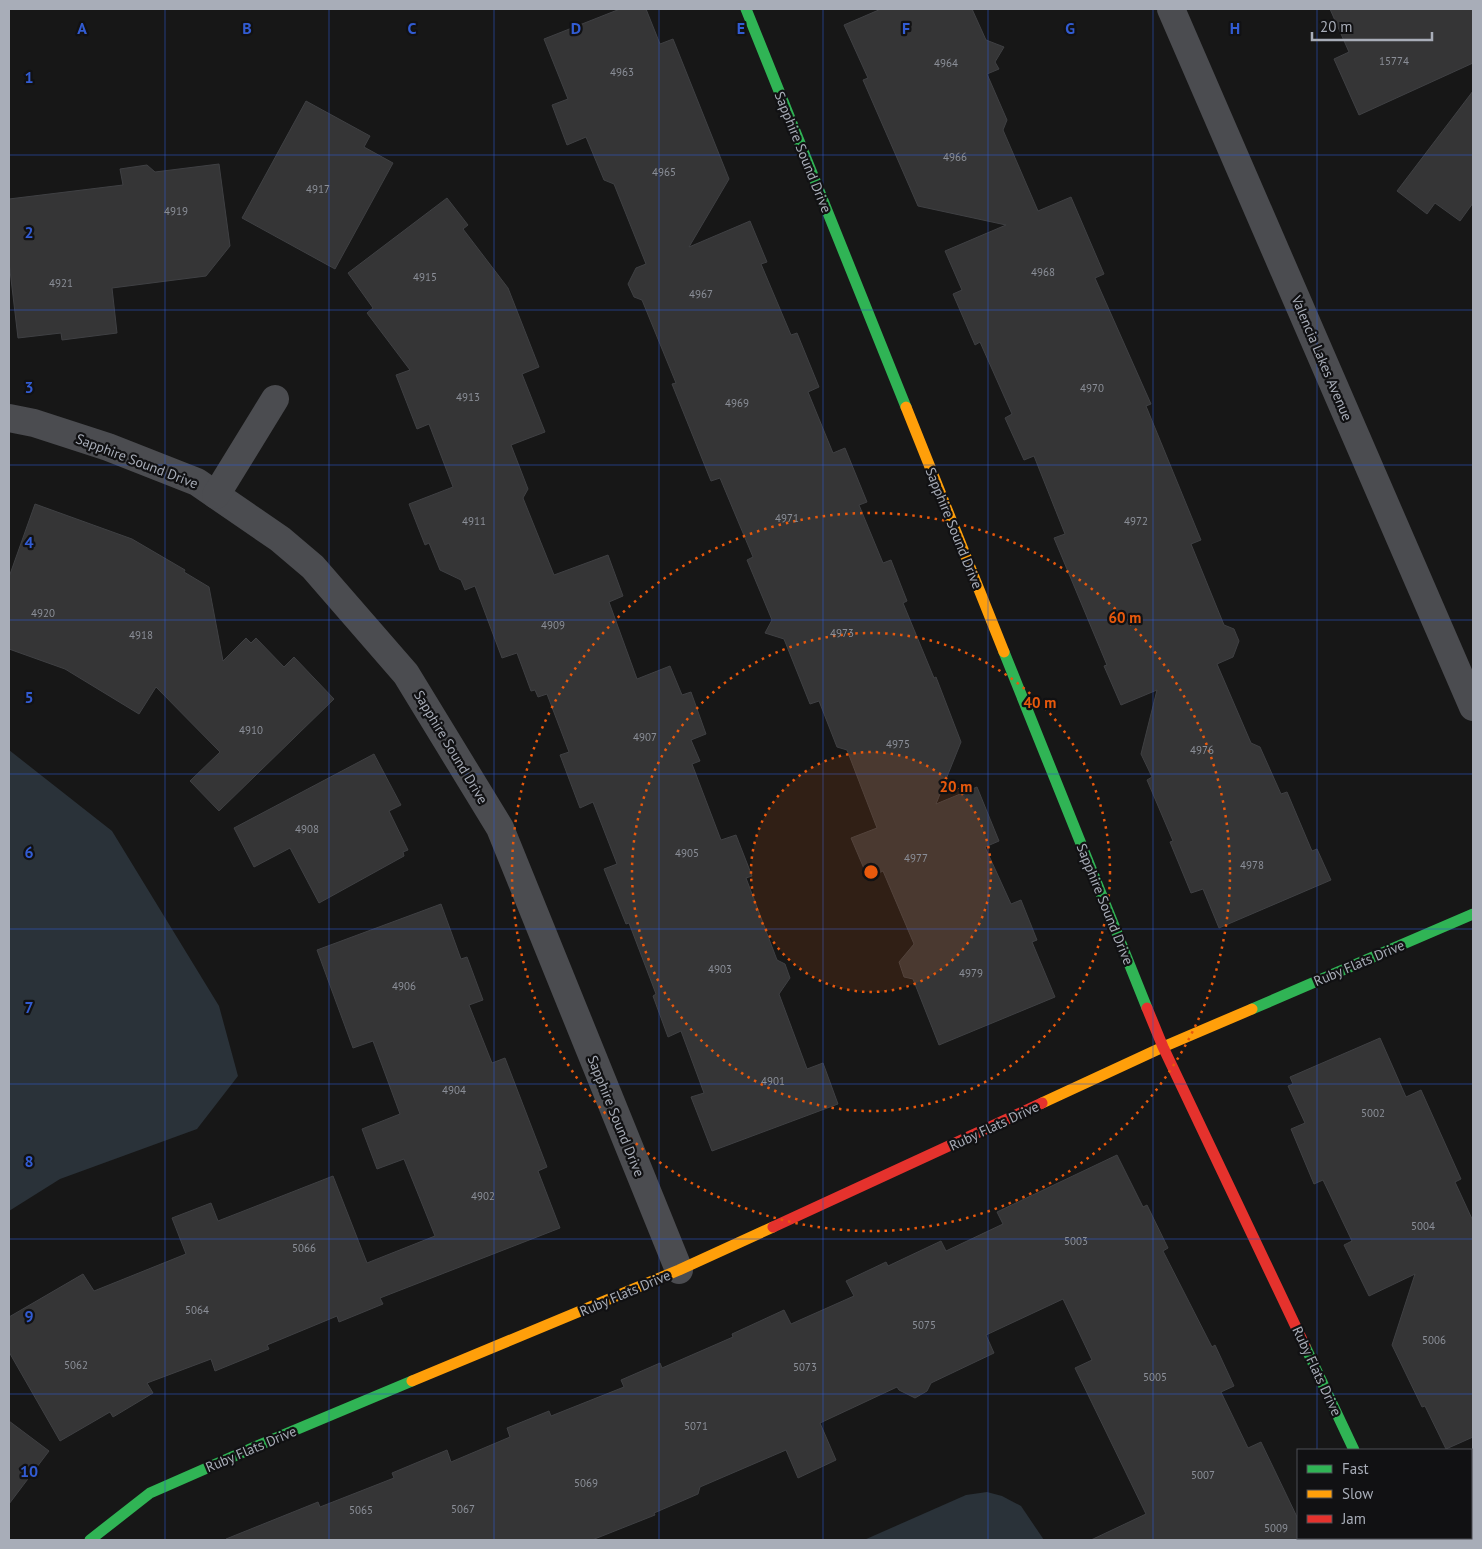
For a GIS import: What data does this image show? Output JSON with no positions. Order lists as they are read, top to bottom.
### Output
{
  "streets": {
    "street": ["Sapphire Sound Drive", "Valencia Lakes Avenue", "Ruby Flats Drive"]
  },
  "crossings": [
    ["Sapphire Sound Drive", "Ruby Flats Drive"]
  ],
  "house_numbers": [
    "15774",
    "4964",
    "4963",
    "4966",
    "4965",
    "4917",
    "4919",
    "4968",
    "4915",
    "4921",
    "4967",
    "4970",
    "4913",
    "4969",
    "4971",
    "4911",
    "4972",
    "4920",
    "4909",
    "4973",
    "4918",
    "4910",
    "4907",
    "4975",
    "4976",
    "4908",
    "4905",
    "4977",
    "4978",
    "4903",
    "4979",
    "4906",
    "4901",
    "4904",
    "5002",
    "4902",
    "5004",
    "5003",
    "5066",
    "5064",
    "5075",
    "5006",
    "5062",
    "5073",
    "5005",
    "5071",
    "5007",
    "5069",
    "5067",
    "5065",
    "5009"
  ],
  "legend": ["Fast", "Slow", "Jam"],
  "scale_bar": "20 m",
  "grid": {
    "columns": [
      "A",
      "B",
      "C",
      "D",
      "E",
      "F",
      "G",
      "H"
    ],
    "rows": [
      "1",
      "2",
      "3",
      "4",
      "5",
      "6",
      "7",
      "8",
      "9",
      "10"
    ]
  },
  "rings": ["60 m", "40 m", "20 m"]
}
